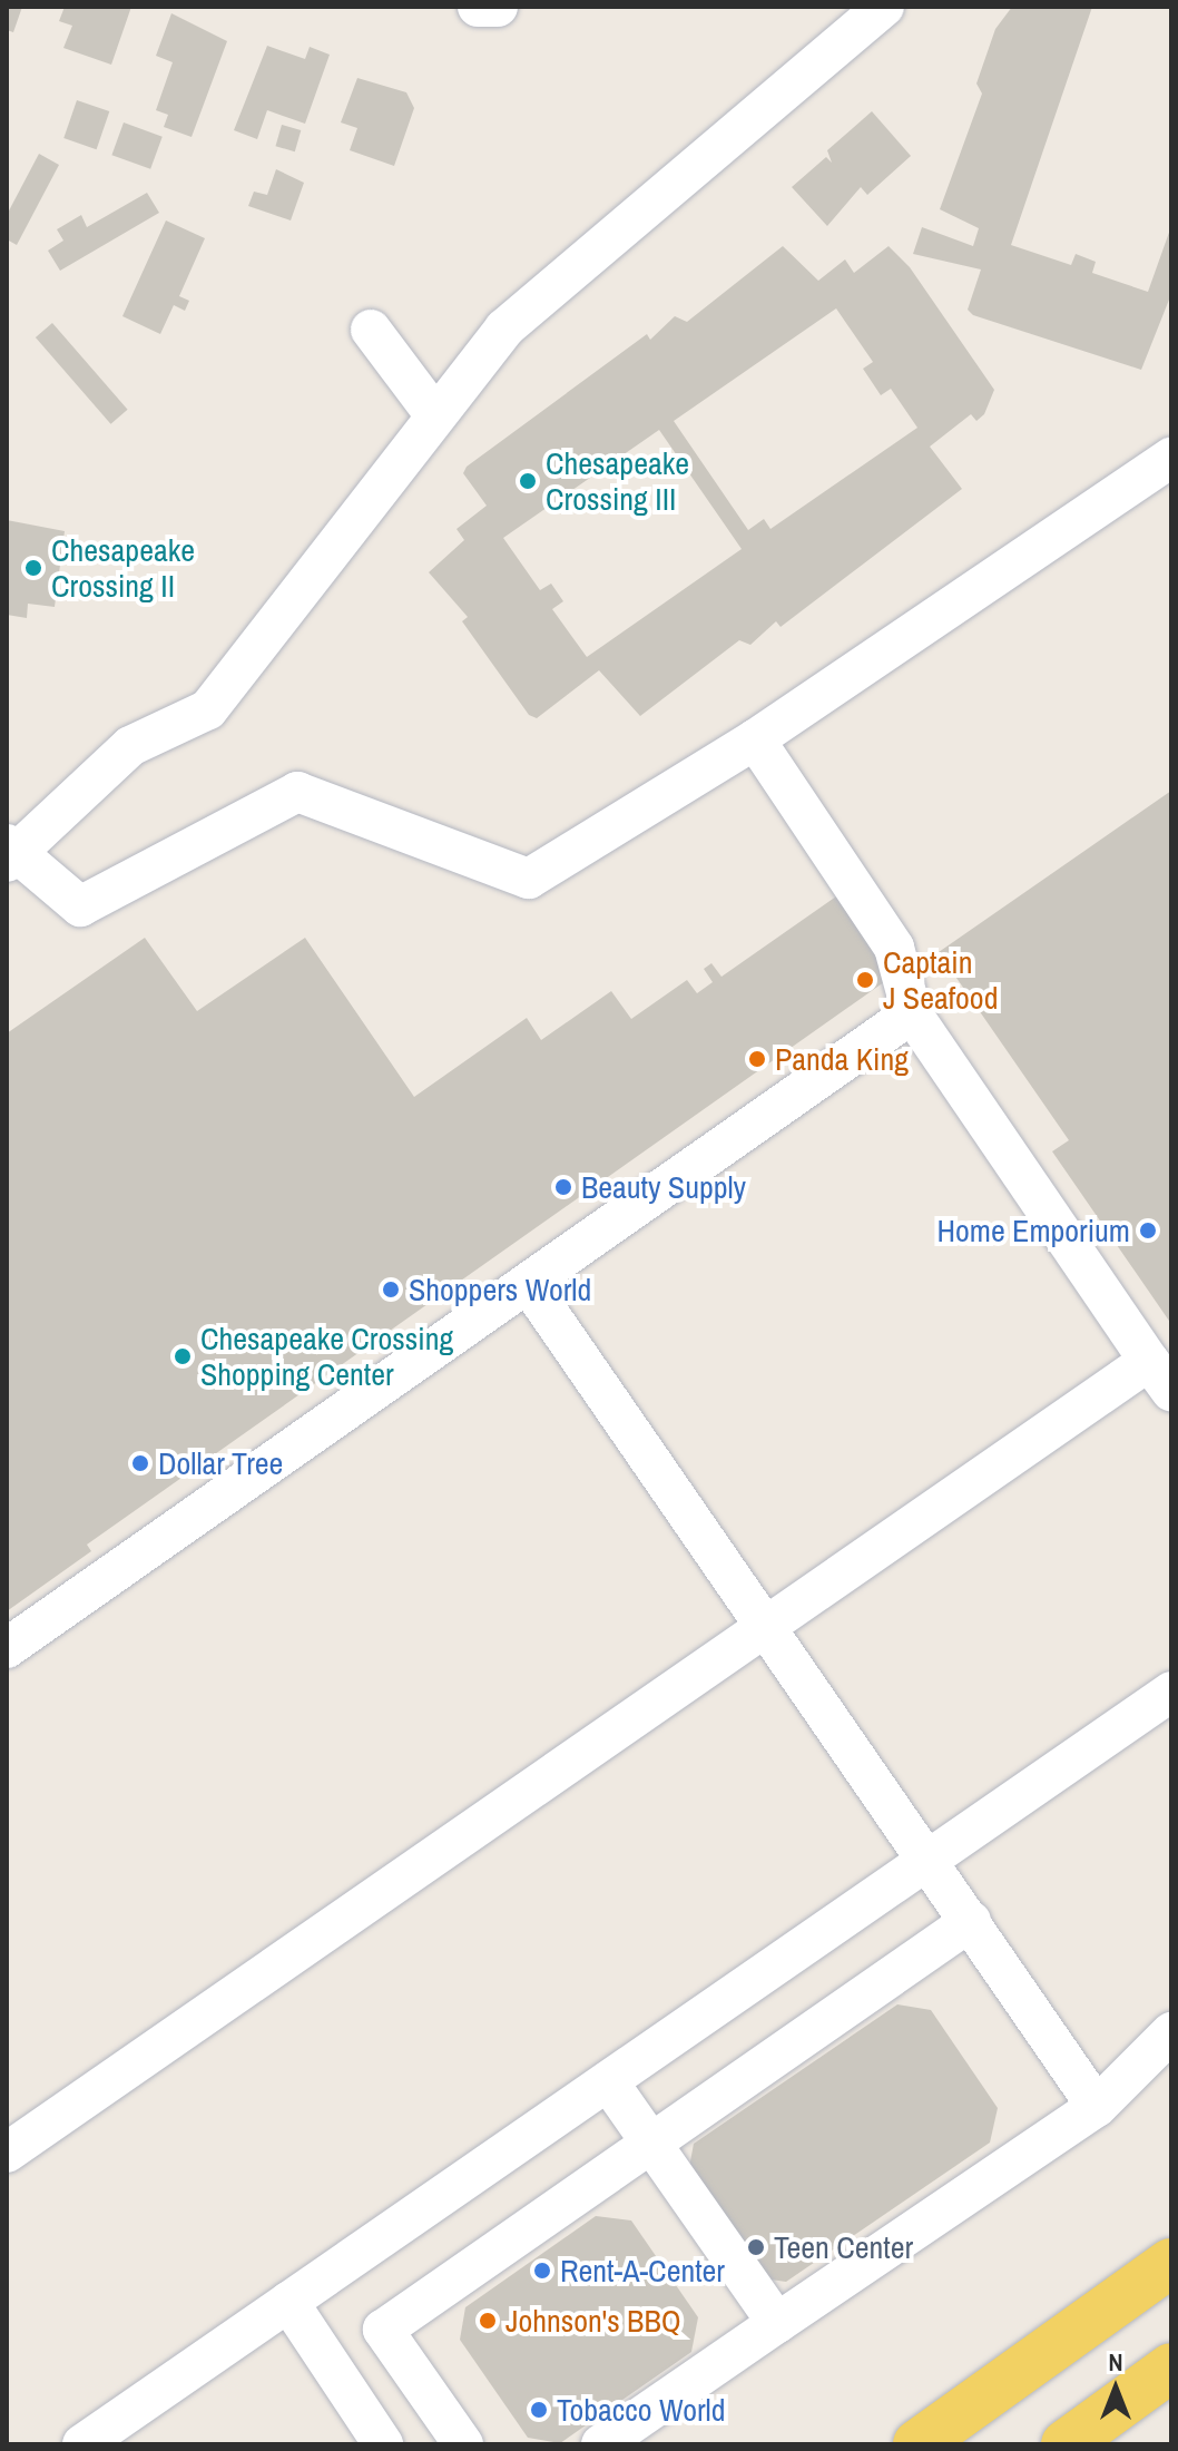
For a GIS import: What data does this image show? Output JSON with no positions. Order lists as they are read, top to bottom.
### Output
{
  "places": [
    "Chesapeake Crossing III",
    "Chesapeake Crossing II",
    "Captain J Seafood",
    "Panda King",
    "Beauty Supply",
    "Home Emporium",
    "Shoppers World",
    "Chesapeake Crossing Shopping Center",
    "Dollar Tree",
    "Teen Center",
    "Rent-A-Center",
    "Johnson's BBQ",
    "Tobacco World"
  ],
  "north": "top"
}
